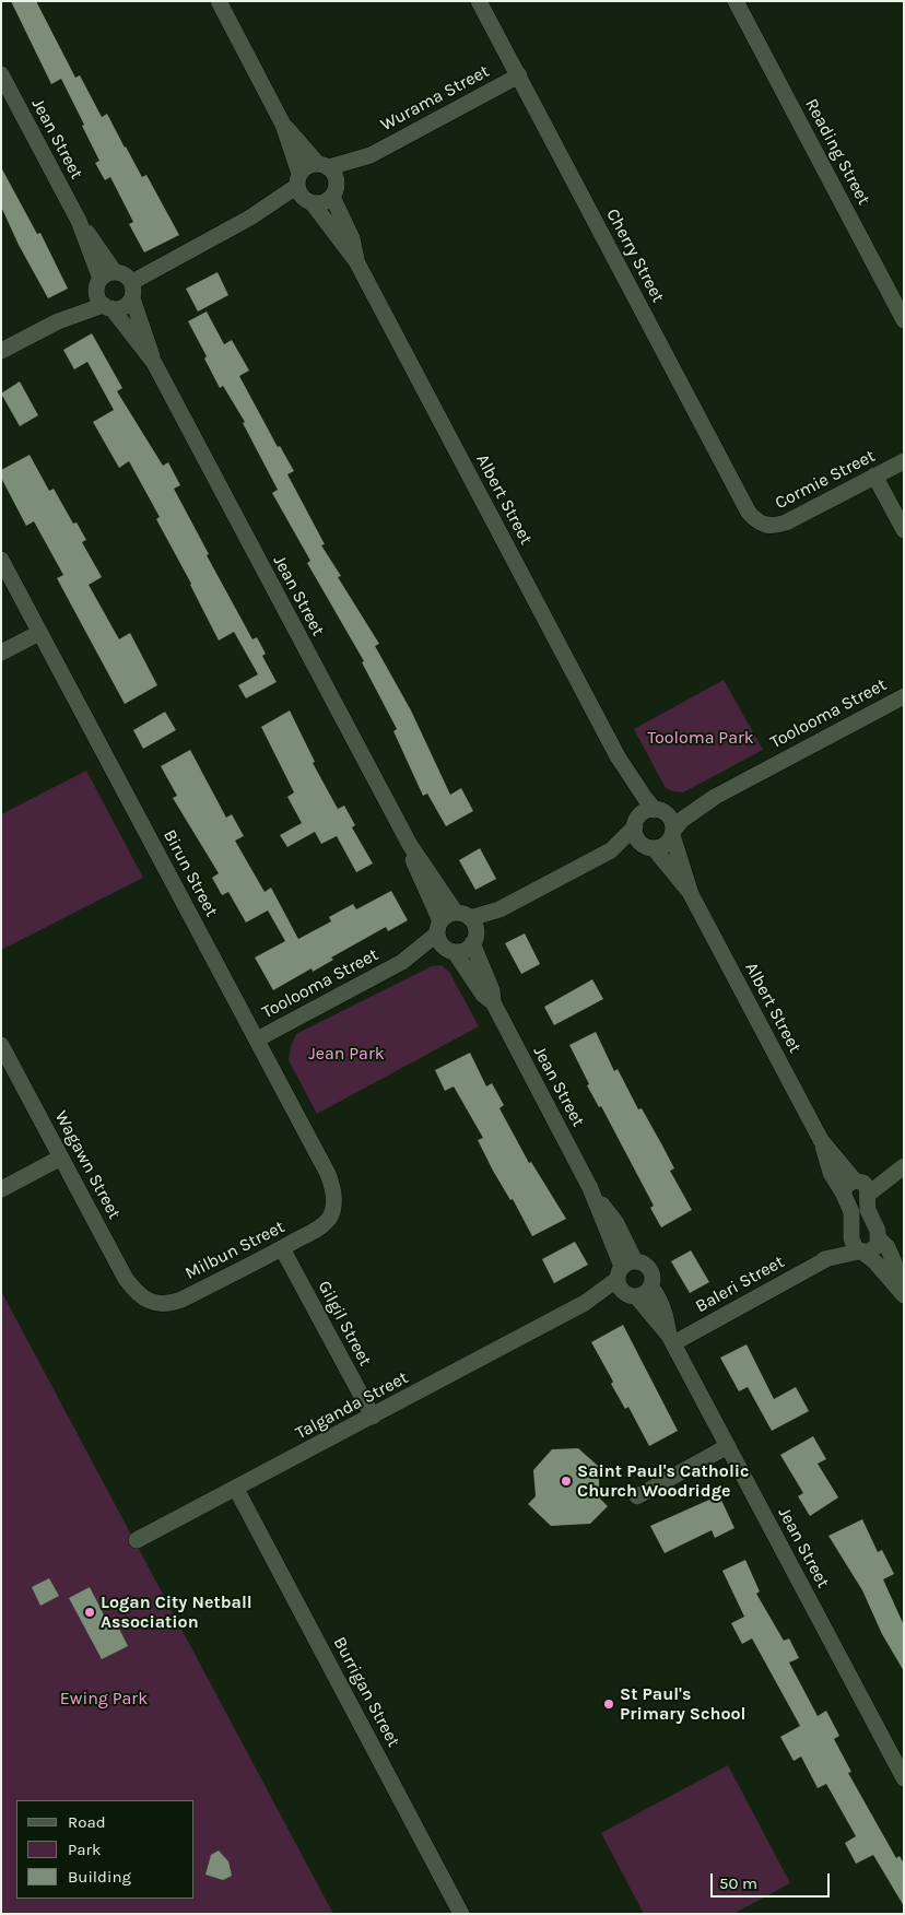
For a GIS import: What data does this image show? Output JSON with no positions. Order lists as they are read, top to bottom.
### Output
{
  "streets": {
    "street": [
      "Wurama Street",
      "Jean Street",
      "Reading Street",
      "Cherry Street",
      "Cormie Street",
      "Albert Street",
      "Toolooma Street",
      "Birun Street",
      "Wagawn Street",
      "Milbun Street",
      "Baleri Street",
      "Gilgil Street",
      "Talganda Street",
      "Burrigan Street"
    ]
  },
  "crossings": [
    ["Wurama Street", "Cherry Street"],
    ["Wurama Street", "Albert Street"],
    ["Jean Street", "Toolooma Street"],
    ["Jean Street", "Baleri Street"],
    ["Jean Street", "Talganda Street"],
    ["Cherry Street", "Cormie Street"],
    ["Albert Street", "Toolooma Street"],
    ["Albert Street", "Baleri Street"],
    ["Toolooma Street", "Birun Street"],
    ["Birun Street", "Milbun Street"],
    ["Wagawn Street", "Milbun Street"],
    ["Milbun Street", "Gilgil Street"],
    ["Gilgil Street", "Talganda Street"],
    ["Talganda Street", "Burrigan Street"]
  ],
  "parks": ["Tooloma Park", "Jean Park", "Ewing Park"],
  "places": ["Saint Paul's Catholic Church Woodridge", "Logan City Netball Association", "St Paul's Primary School"],
  "legend": ["Road", "Park", "Building"],
  "scale_bar": "50 m"
}
